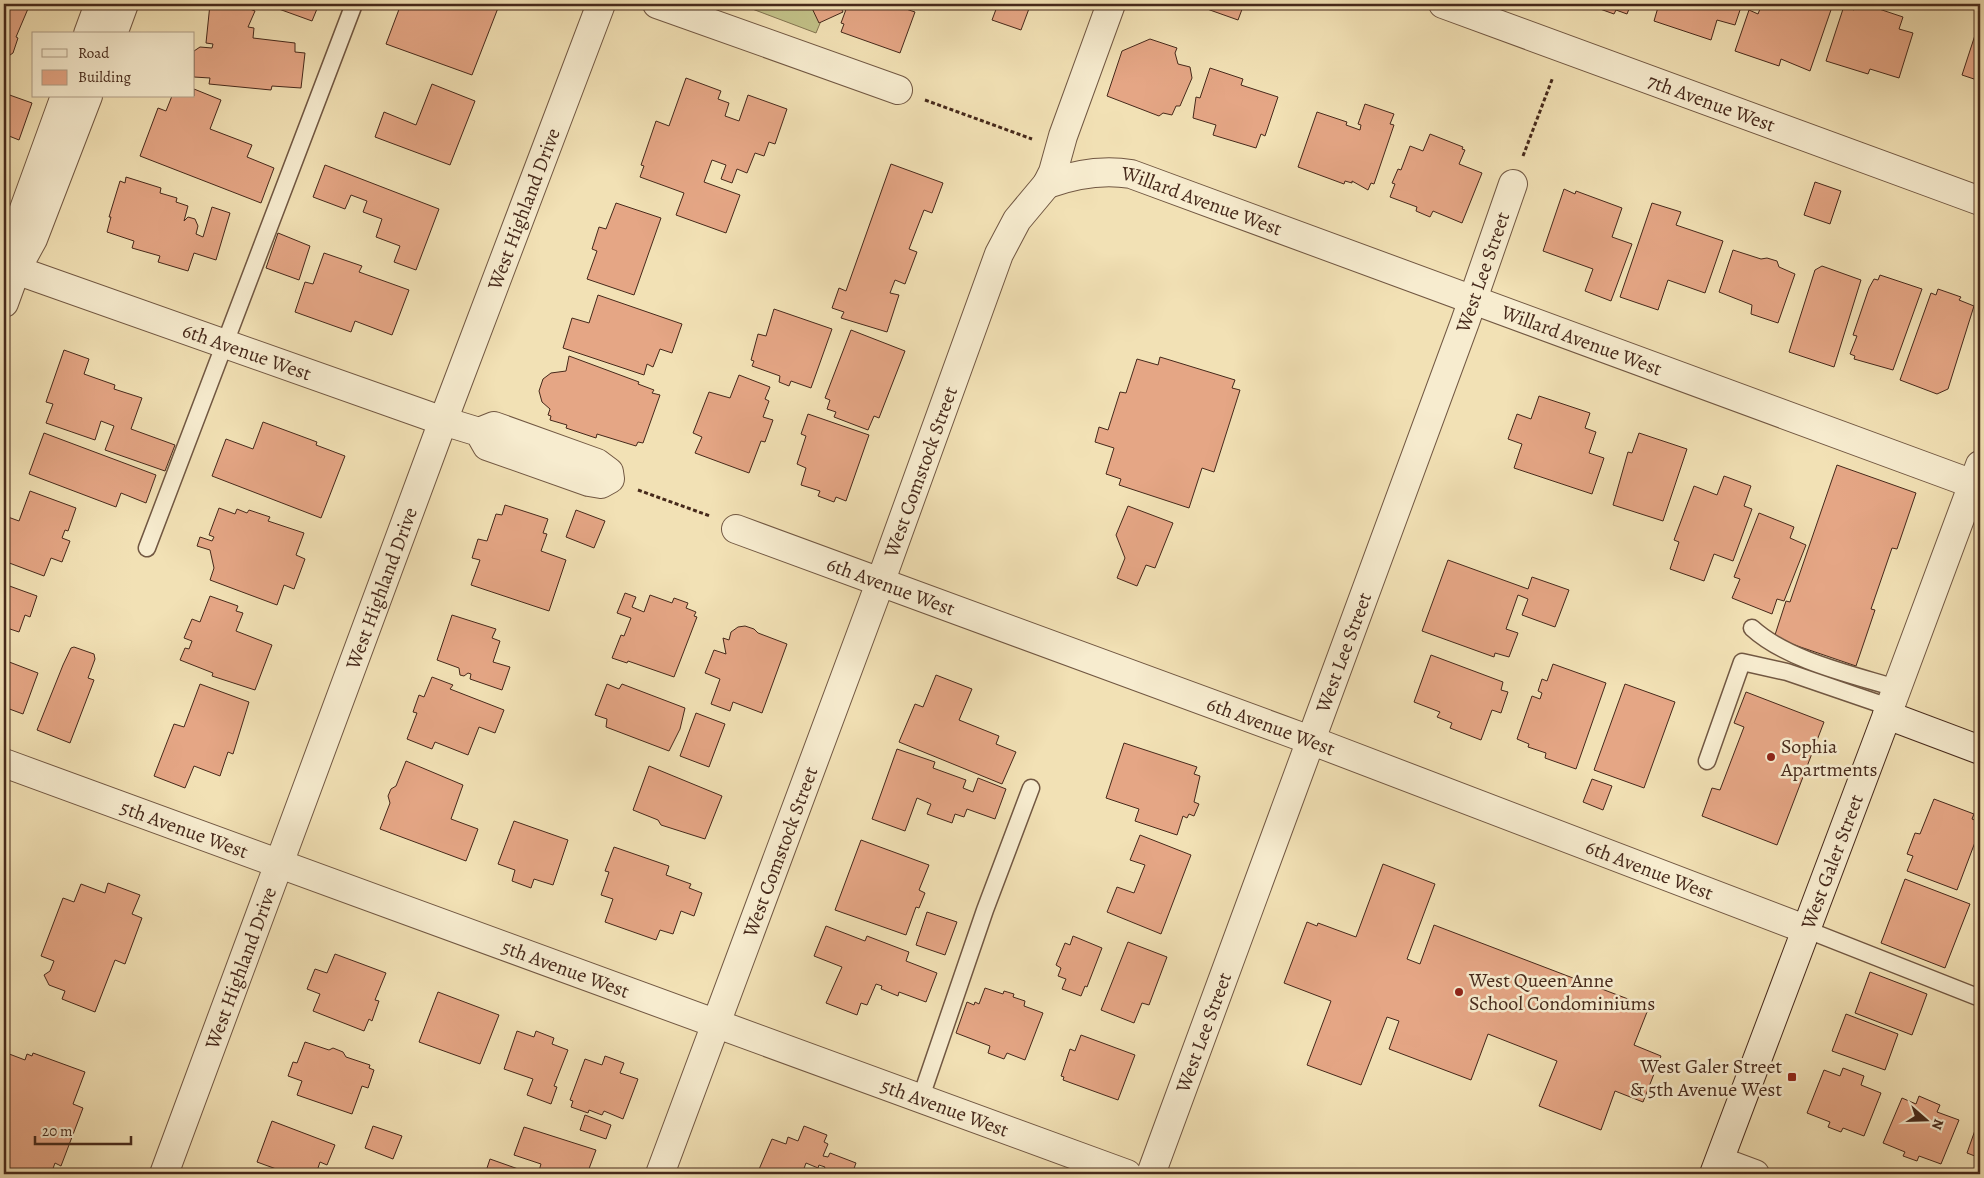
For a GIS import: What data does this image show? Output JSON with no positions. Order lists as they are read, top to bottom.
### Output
{
  "streets": {
    "street": [
      "7th Avenue West",
      "Willard Avenue West",
      "West Highland Drive",
      "West Lee Street",
      "6th Avenue West",
      "West Comstock Street",
      "5th Avenue West",
      "West Galer Street"
    ]
  },
  "crossings": [
    ["Willard Avenue West", "West Lee Street"],
    ["Willard Avenue West", "West Comstock Street"],
    ["Willard Avenue West", "West Galer Street"],
    ["West Highland Drive", "6th Avenue West"],
    ["West Highland Drive", "5th Avenue West"],
    ["West Lee Street", "6th Avenue West"],
    ["6th Avenue West", "West Comstock Street"],
    ["6th Avenue West", "West Galer Street"],
    ["West Comstock Street", "5th Avenue West"]
  ],
  "places": {
    "other": ["Sophia Apartments", "West Queen Anne School Condominiums"],
    "transit": ["West Galer Street & 5th Avenue West"]
  },
  "legend": ["Road", "Building"],
  "scale_bar": "20 m",
  "north": "right"
}
